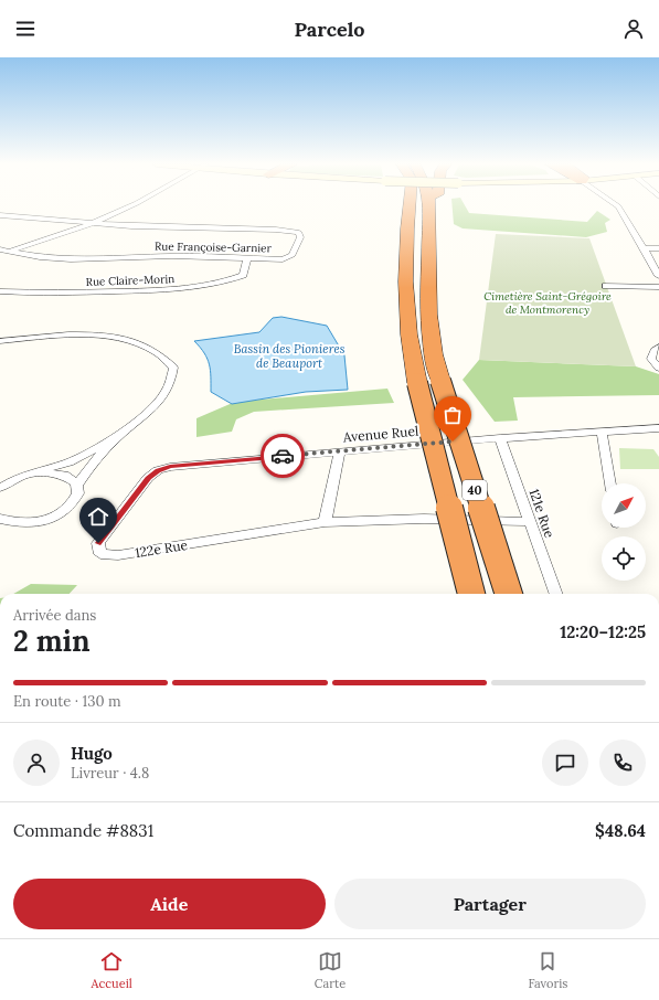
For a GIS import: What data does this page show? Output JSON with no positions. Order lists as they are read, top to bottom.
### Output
{
  "streets": {
    "highway": ["40"],
    "street": [
      "Rue Françoise-Garnier",
      "Rue Claire-Morin",
      "Avenue Ruel",
      "121e Rue",
      "122e Rue"
    ]
  },
  "crossings": [
    ["Rue Françoise-Garnier", "Rue Claire-Morin"],
    ["Avenue Ruel", "121e Rue"],
    ["Avenue Ruel", "122e Rue"],
    ["121e Rue", "122e Rue"]
  ],
  "water": ["Bassin des Pionieres de Beauport"],
  "parks": ["Cimetière Saint-Grégoire de Montmorency"],
  "north": "top right",
  "page": {
    "header": "Parcelo",
    "heading": ["2 min", "Arrivée dans", "12:20–12:25"],
    "panel": [
      "Hugo",
      "Livreur · 4.8",
      "Commande #8831",
      "$48.64"
    ],
    "bar": "En route · 130 m",
    "buttons": ["Aide", "Partager"],
    "tabs": ["Accueil", "Carte", "Favoris"]
  }
}
